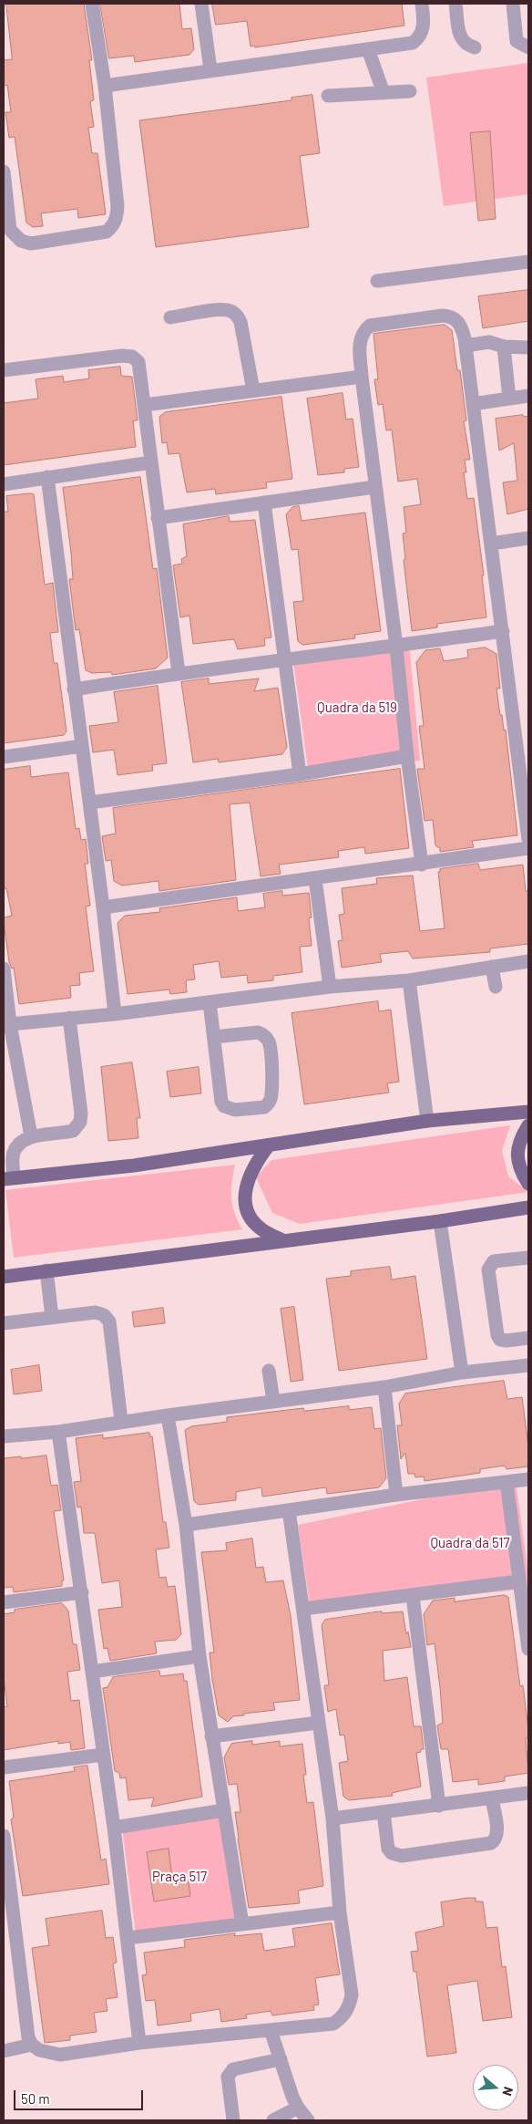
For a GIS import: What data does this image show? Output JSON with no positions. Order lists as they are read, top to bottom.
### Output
{
  "parks": ["Quadra da 519", "Quadra da 517", "Praça 517"],
  "scale_bar": "50 m",
  "north": "right"
}
